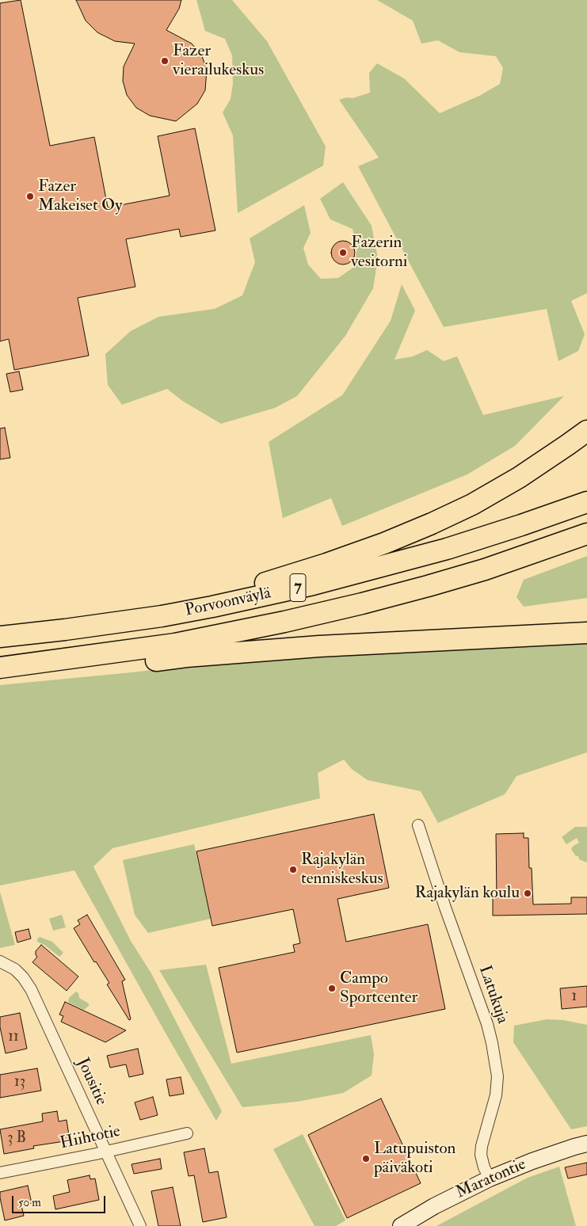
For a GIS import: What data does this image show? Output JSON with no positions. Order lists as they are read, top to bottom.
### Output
{
  "streets": {
    "highway": ["7", "Porvoonväylä"],
    "main road": ["Maratontie"],
    "street": ["Latukuja", "Jousitie", "Hiihtotie"]
  },
  "crossings": [
    ["Latukuja", "Maratontie"],
    ["Jousitie", "Hiihtotie"]
  ],
  "places": [
    "Fazer vierailukeskus",
    "Fazer Makeiset Oy",
    "Fazerin vesitorni",
    "Rajakylän tenniskeskus",
    "Rajakylän koulu",
    "Campo Sportcenter",
    "Latupuiston päiväkoti"
  ],
  "house_numbers": [
    "1",
    "11",
    "13",
    "3 B"
  ],
  "scale_bar": "50 m"
}
